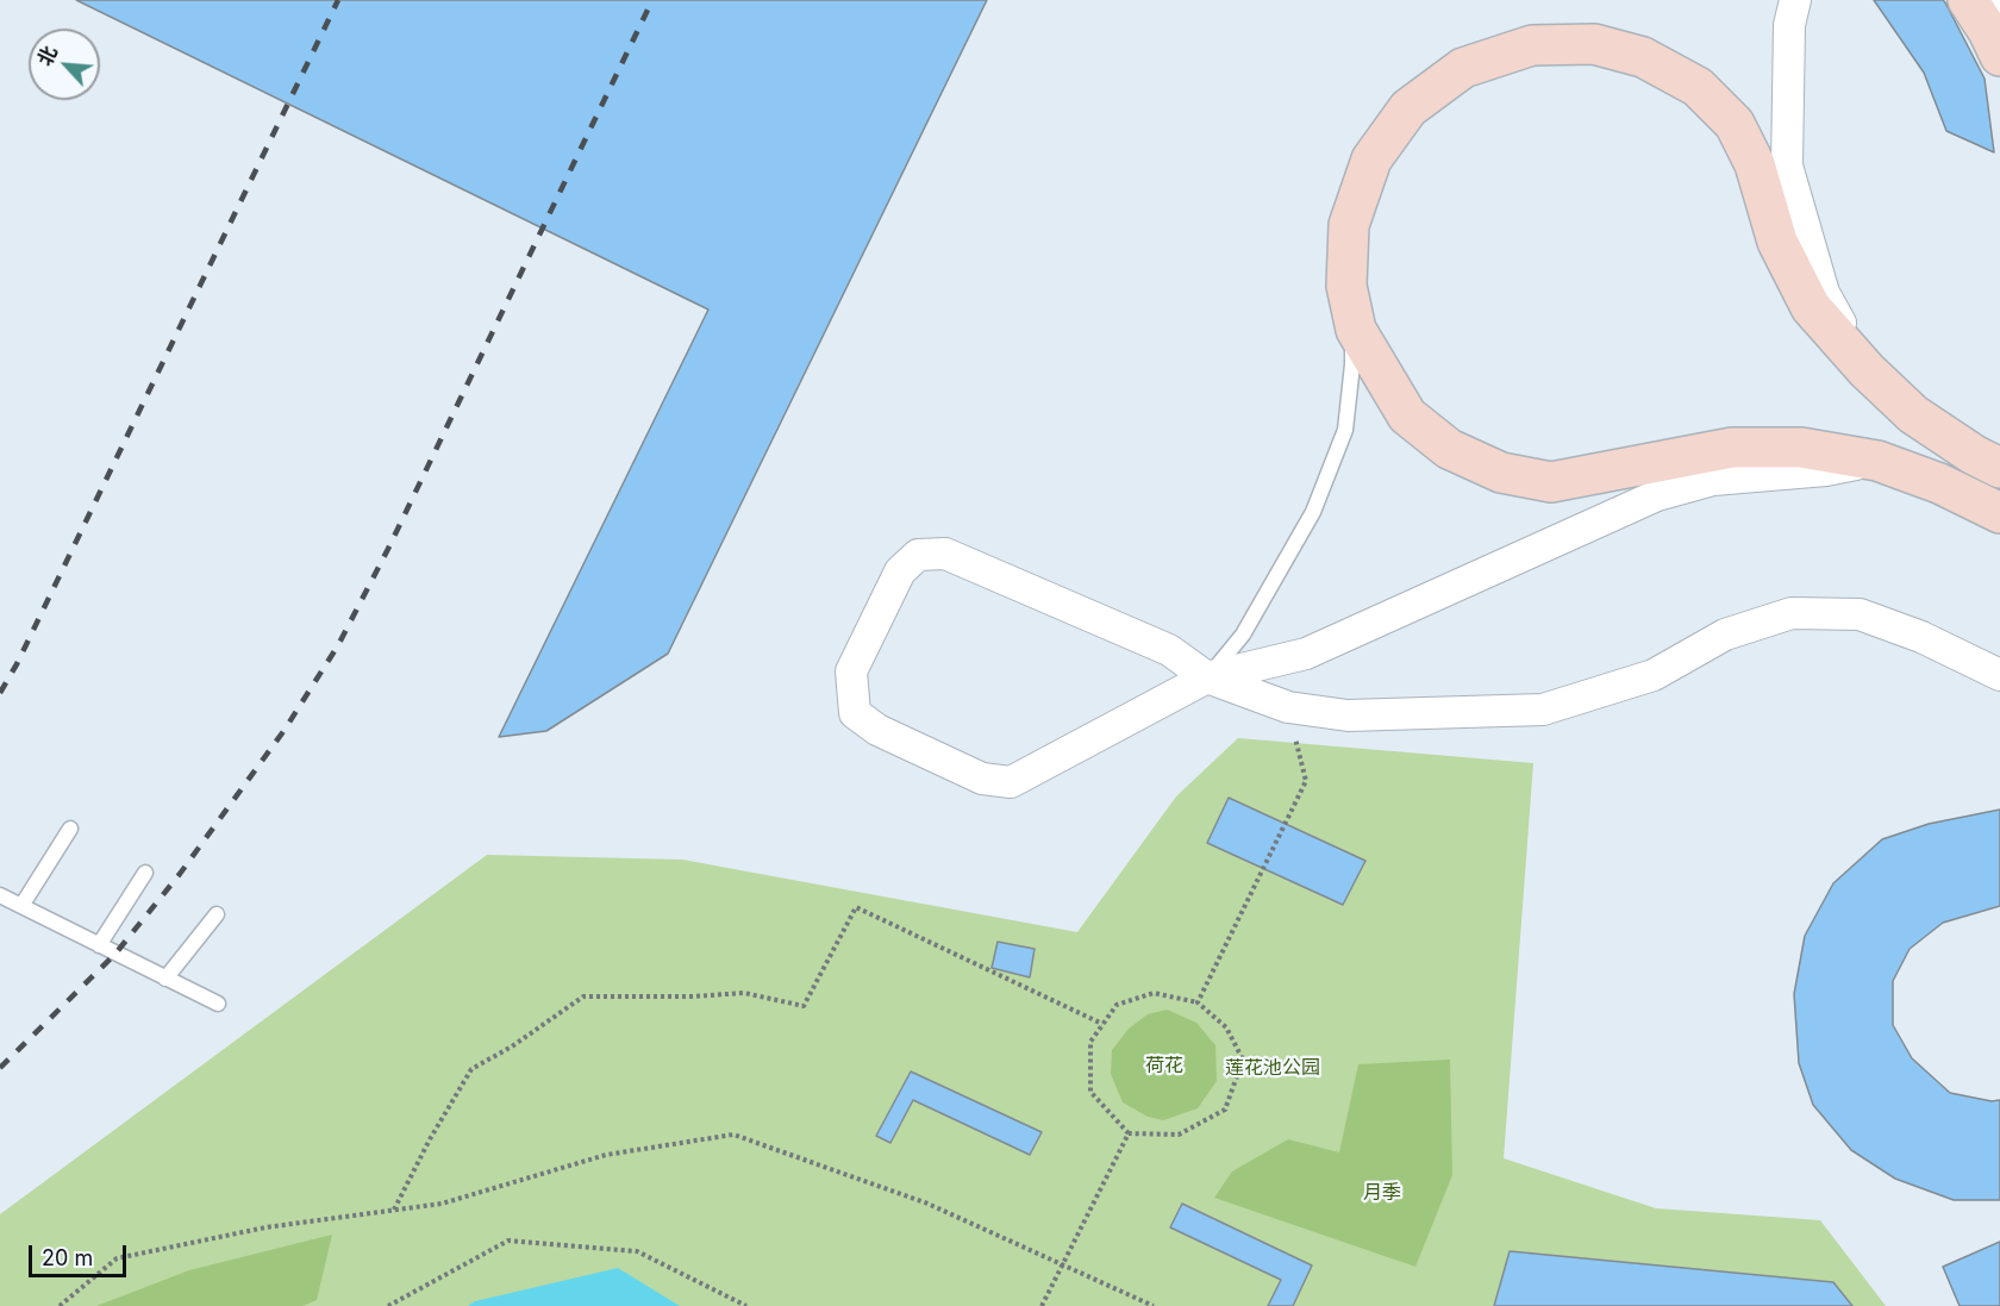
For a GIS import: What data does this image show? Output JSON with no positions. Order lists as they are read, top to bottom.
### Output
{
  "parks": ["荷花", "莲花池公园", "月季"],
  "scale_bar": "20 m",
  "north": "top left"
}
